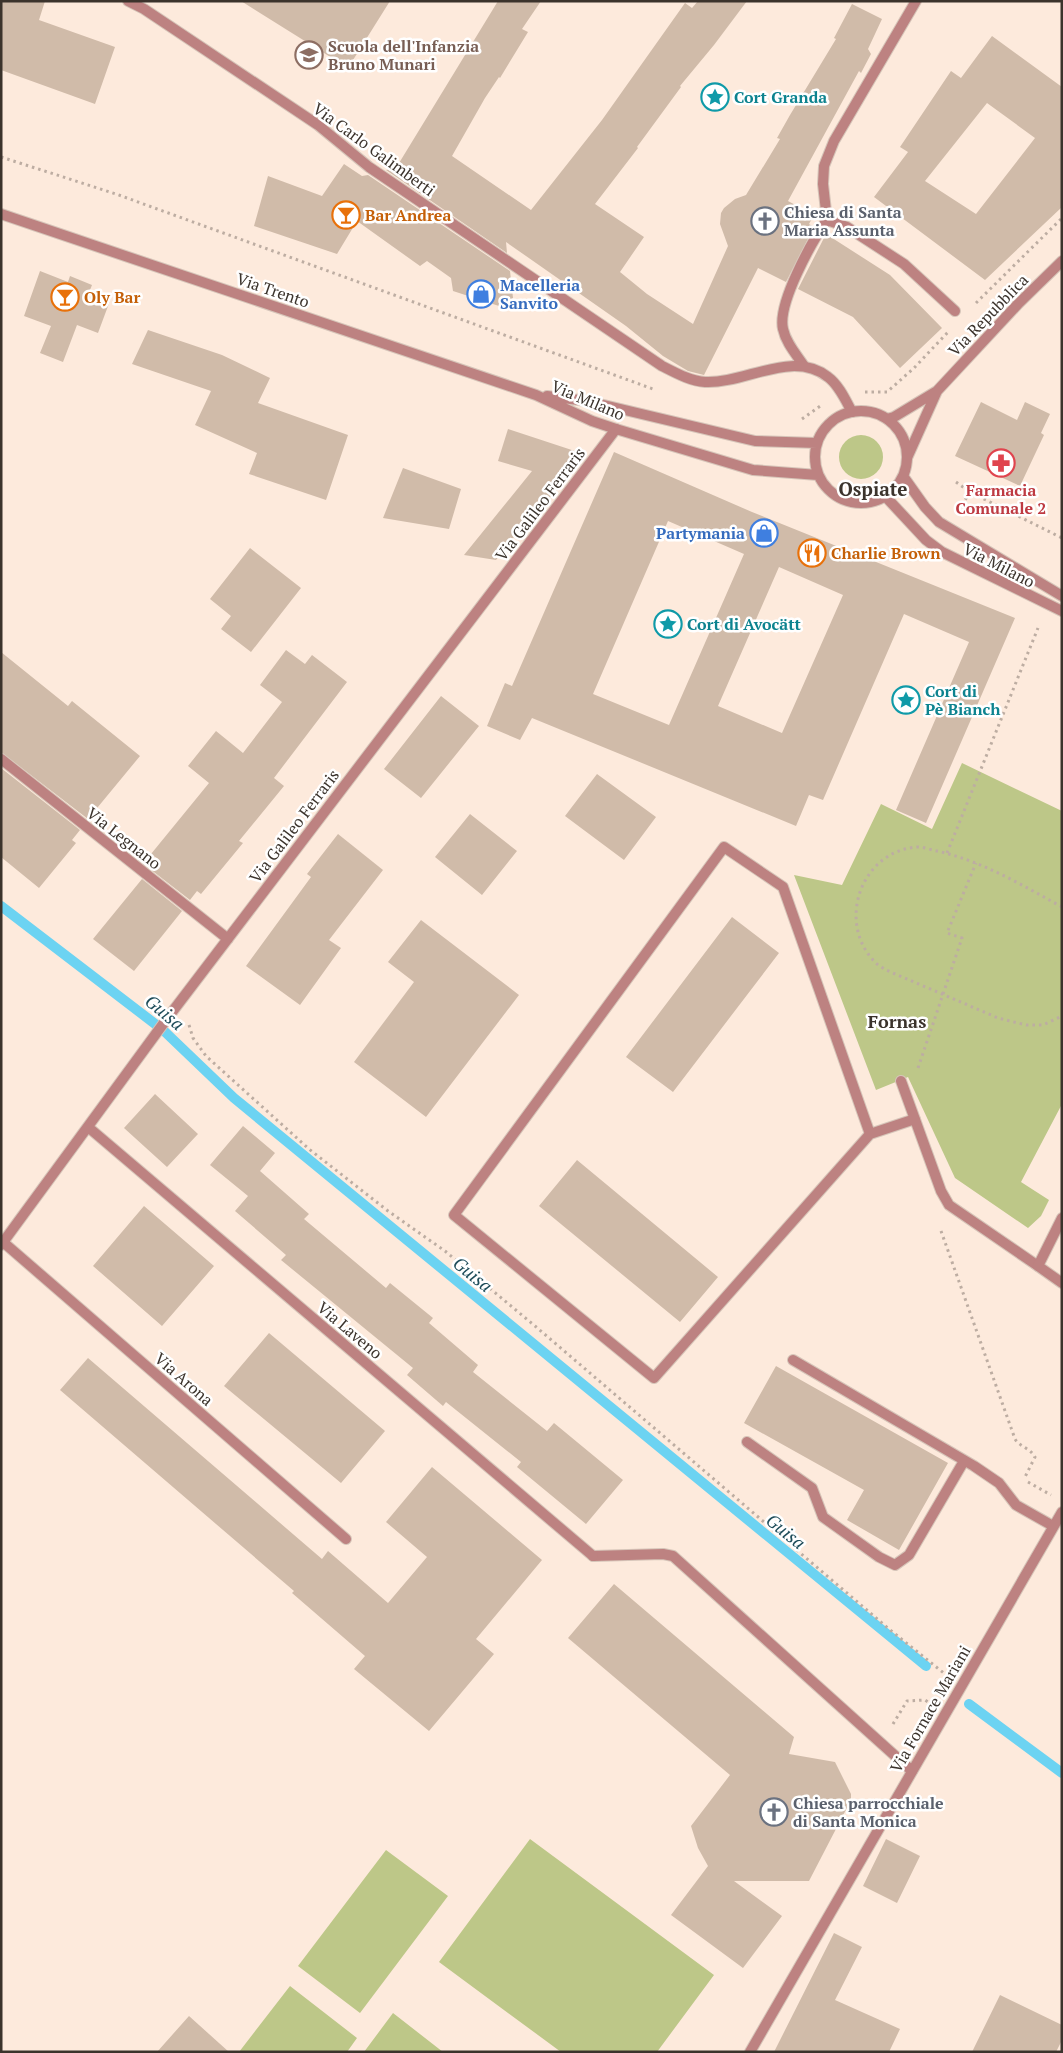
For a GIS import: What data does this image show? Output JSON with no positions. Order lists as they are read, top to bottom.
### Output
{
  "streets": {
    "street": [
      "Via Carlo Galimberti",
      "Via Trento",
      "Via Repubblica",
      "Via Milano",
      "Via Galileo Ferraris",
      "Via Legnano",
      "Via Laveno",
      "Via Arona",
      "Via Fornace Mariani"
    ]
  },
  "crossings": [
    ["Via Trento", "Via Milano"],
    ["Via Repubblica", "Via Milano"],
    ["Via Milano", "Via Galileo Ferraris"],
    ["Via Galileo Ferraris", "Via Legnano"],
    ["Via Galileo Ferraris", "Via Laveno"],
    ["Via Galileo Ferraris", "Via Arona"]
  ],
  "districts": ["Ospiate", "Fornas"],
  "water": ["Guisa"],
  "places": {
    "school or university": ["Scuola dell'Infanzia Bruno Munari"],
    "place": ["Cort Granda", "Cort di Avocätt", "Cort di Pè Bianch"],
    "bar": ["Bar Andrea", "Oly Bar"],
    "church": ["Chiesa di Santa Maria Assunta", "Chiesa parrocchiale di Santa Monica"],
    "shop": ["Macelleria Sanvito", "Partymania"],
    "pharmacy": ["Farmacia Comunale 2"],
    "restaurant": ["Charlie Brown"]
  }
}
